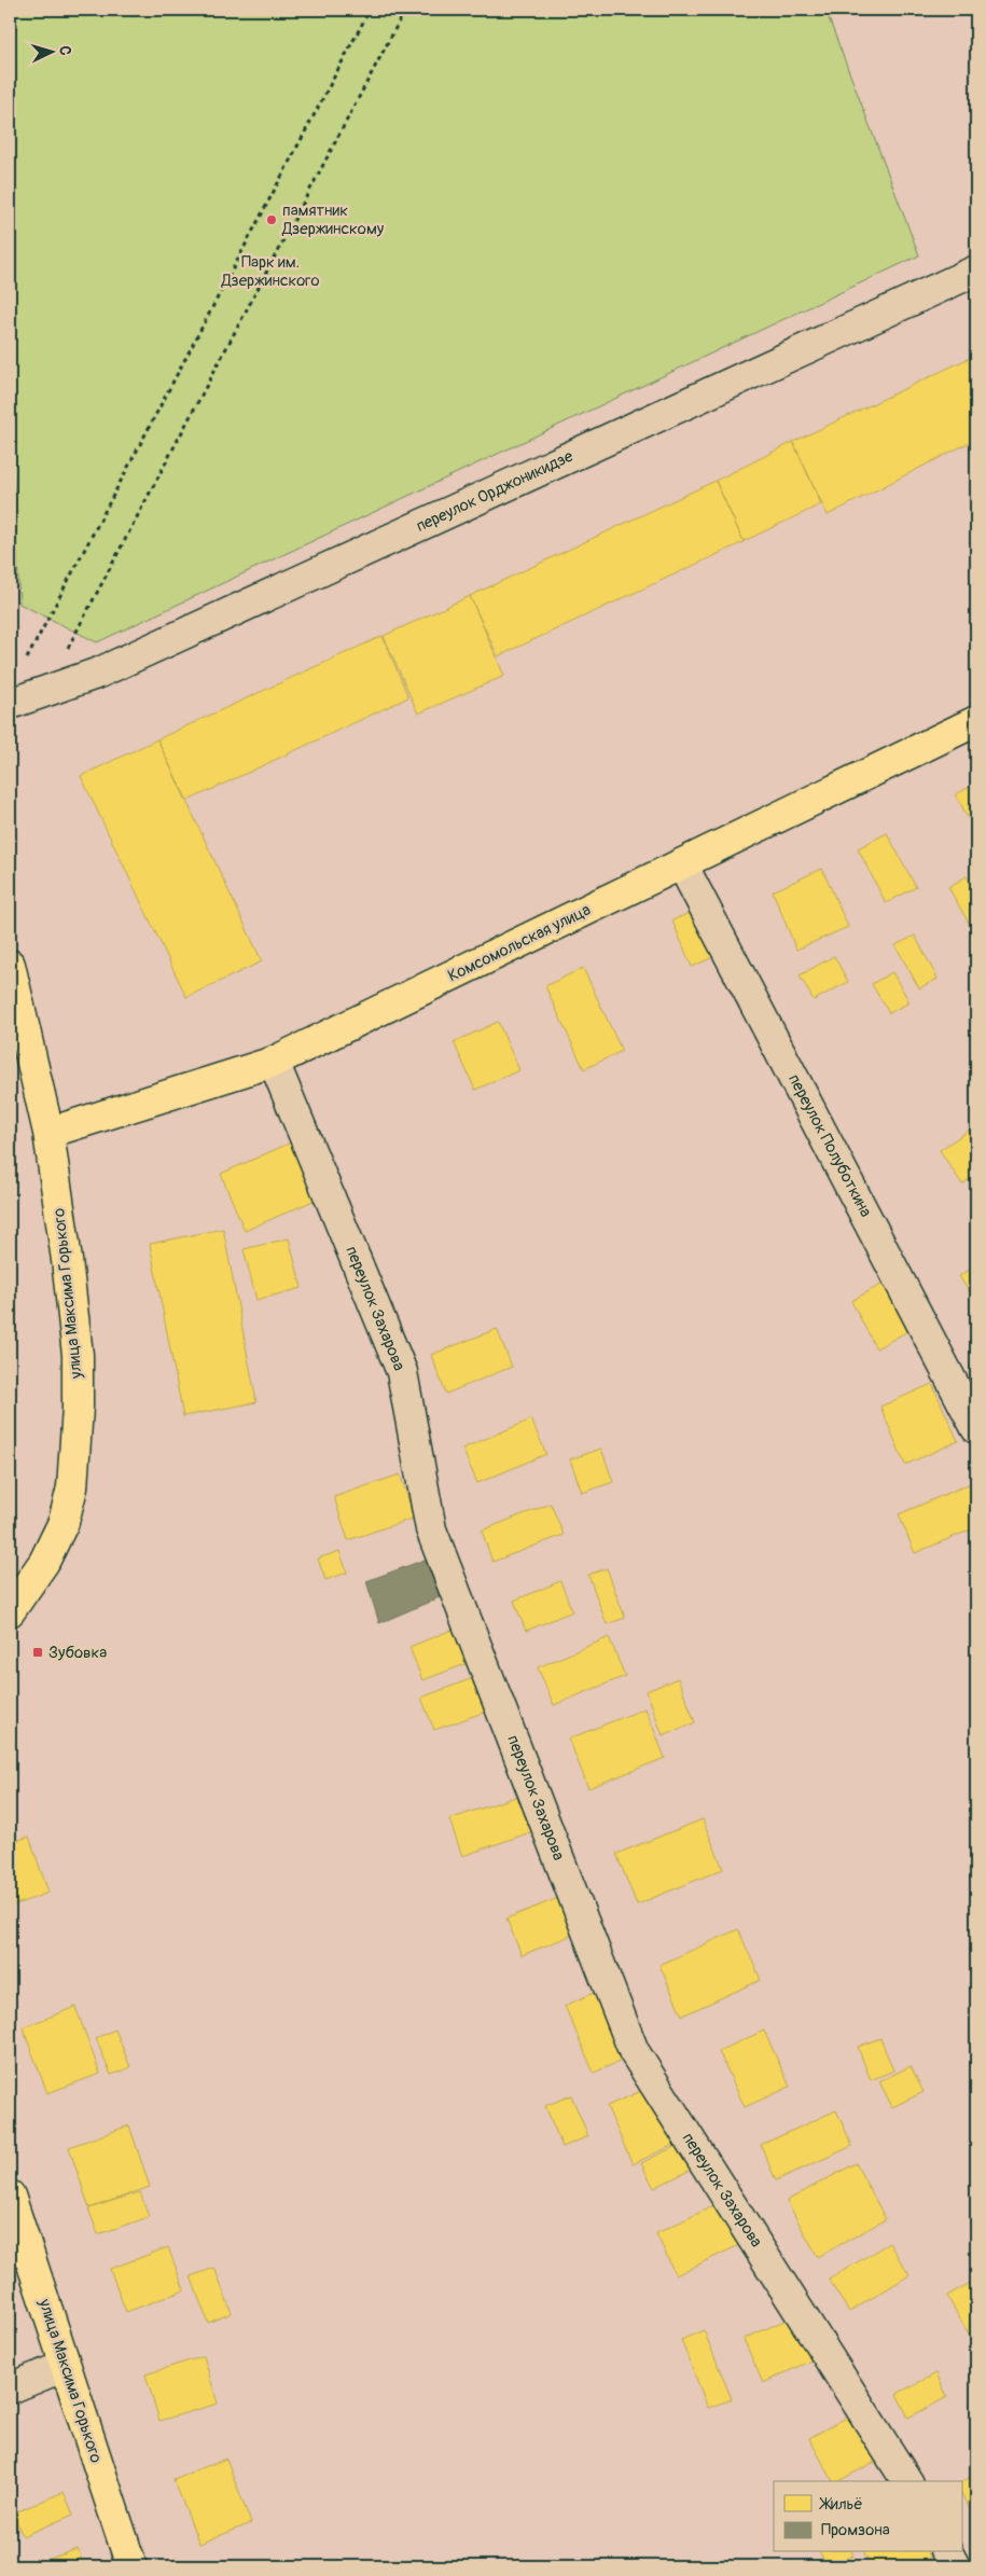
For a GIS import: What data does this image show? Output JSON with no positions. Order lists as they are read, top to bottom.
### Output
{
  "streets": {
    "main road": ["Комсомольская улица", "улица Максима Горького"],
    "street": ["переулок Орджоникидзе", "переулок Полуботкина", "переулок Захарова"]
  },
  "crossings": [
    ["Комсомольская улица", "переулок Полуботкина"],
    ["Комсомольская улица", "улица Максима Горького"],
    ["Комсомольская улица", "переулок Захарова"]
  ],
  "parks": ["Парк им. Дзержинского"],
  "places": {
    "other": ["памятник Дзержинскому"],
    "transit": ["Зубовка"]
  },
  "legend": ["Жильё", "Промзона"],
  "north": "right"
}
